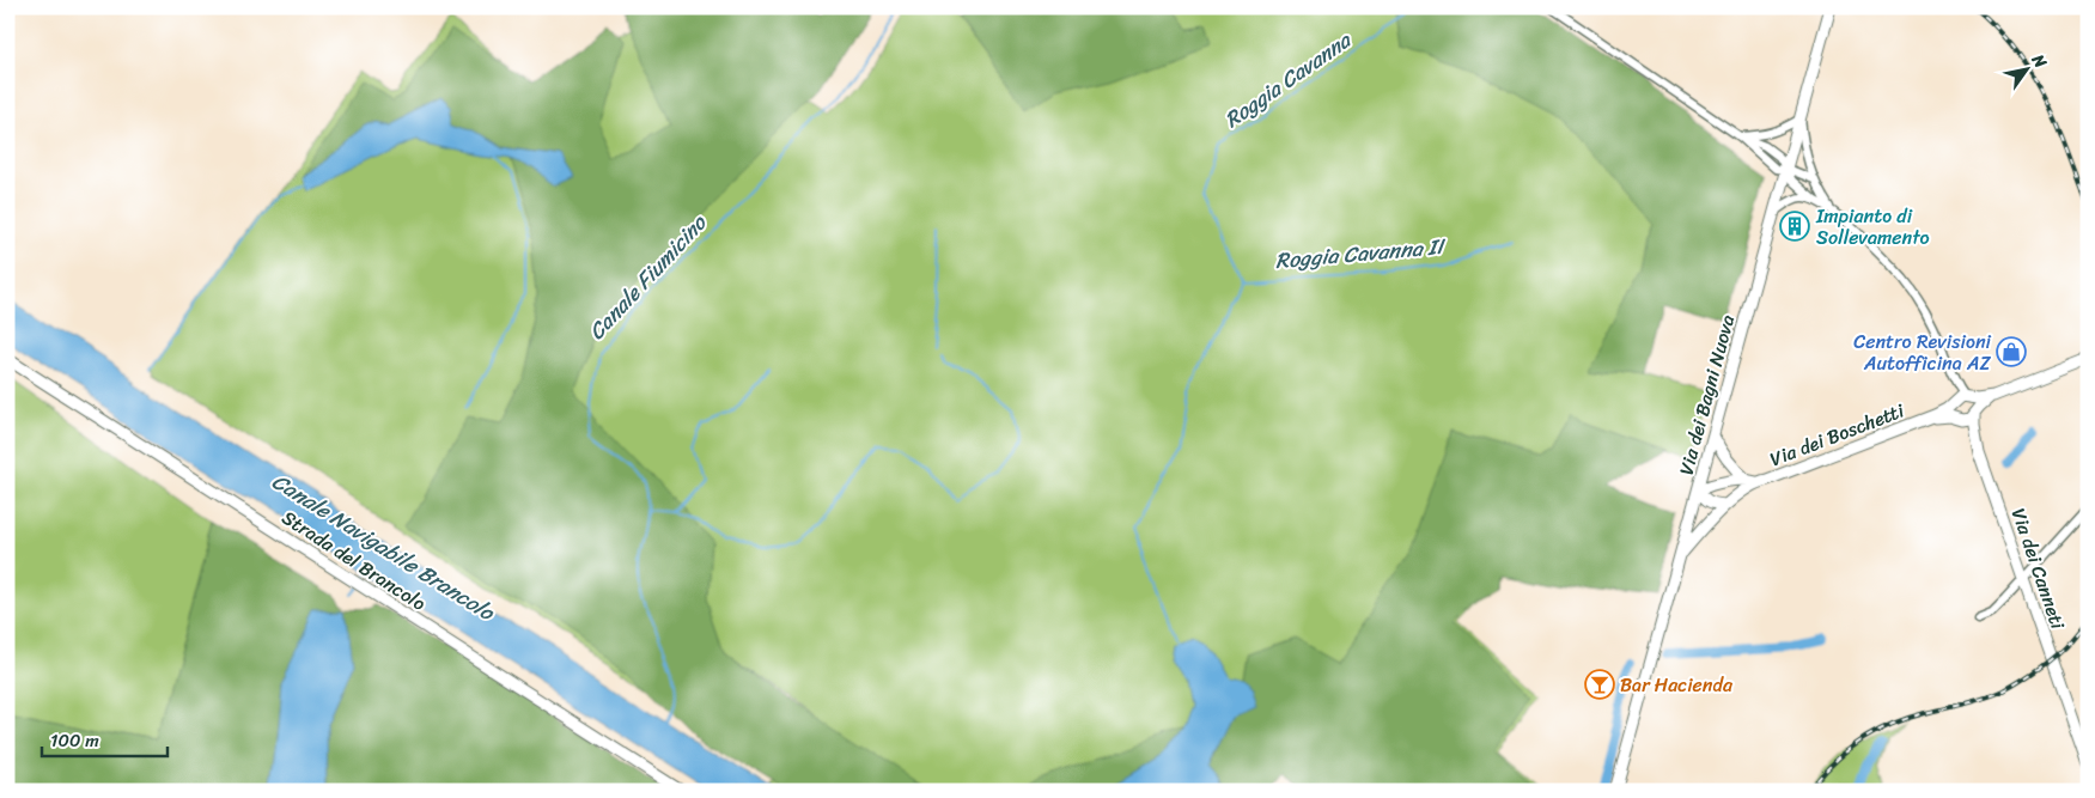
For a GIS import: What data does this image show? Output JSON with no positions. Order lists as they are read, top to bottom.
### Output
{
  "streets": {
    "street": [
      "Via dei Bagni Nuova",
      "Via dei Boschetti",
      "Strada del Brancolo",
      "Via dei Canneti"
    ]
  },
  "crossings": [
    ["Via dei Bagni Nuova", "Via dei Boschetti"],
    ["Via dei Boschetti", "Via dei Canneti"]
  ],
  "water": [
    "Roggia Cavanna",
    "Roggia Cavanna II",
    "Canale Fiumicino",
    "Canale Navigabile Brancolo"
  ],
  "places": {
    "building": ["Impianto di Sollevamento"],
    "shop": ["Centro Revisioni Autofficina AZ"],
    "bar": ["Bar Hacienda"]
  },
  "scale_bar": "100 m",
  "north": "top right"
}
